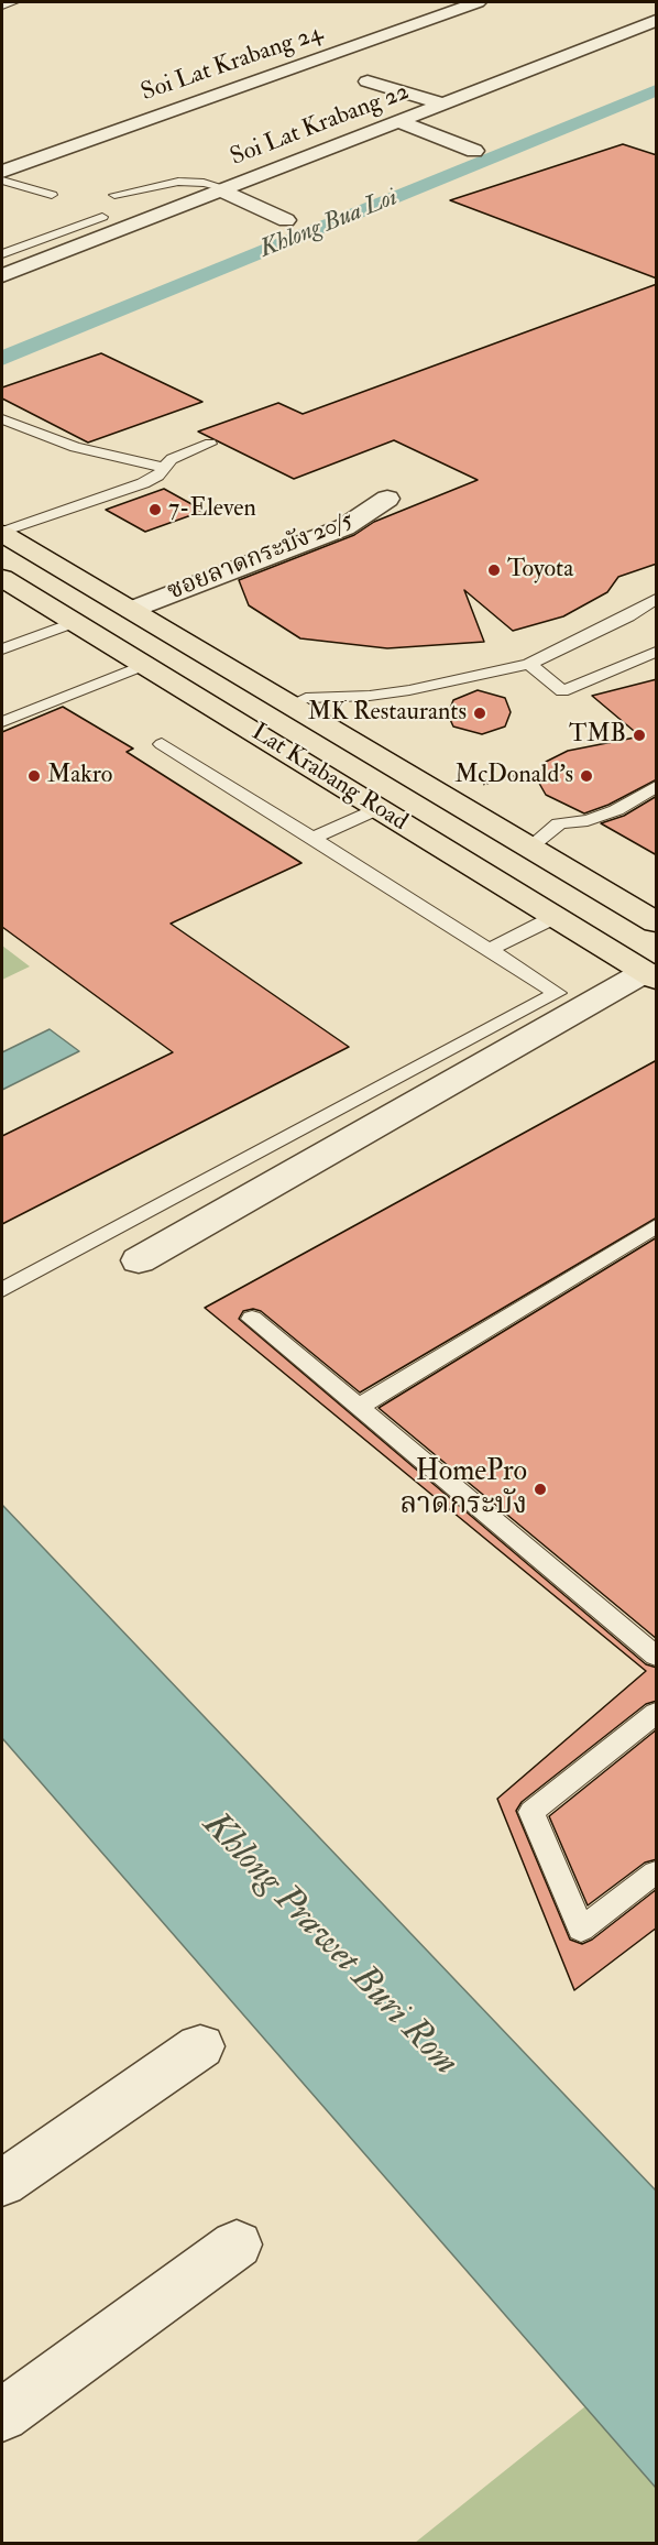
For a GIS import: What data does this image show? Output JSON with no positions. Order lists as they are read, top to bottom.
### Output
{
  "streets": {
    "main road": ["Lat Krabang Road"],
    "street": ["Soi Lat Krabang 24", "Soi Lat Krabang 22", "ซอยลาดกระบัง 20/5"]
  },
  "crossings": [
    ["ซอยลาดกระบัง 20/5", "Lat Krabang Road"]
  ],
  "water": ["Khlong Bua Loi", "Khlong Prawet Buri Rom"],
  "places": [
    "7-Eleven",
    "Toyota",
    "MK Restaurants",
    "TMB",
    "Makro",
    "McDonald's",
    "HomePro ลาดกระบัง"
  ]
}
